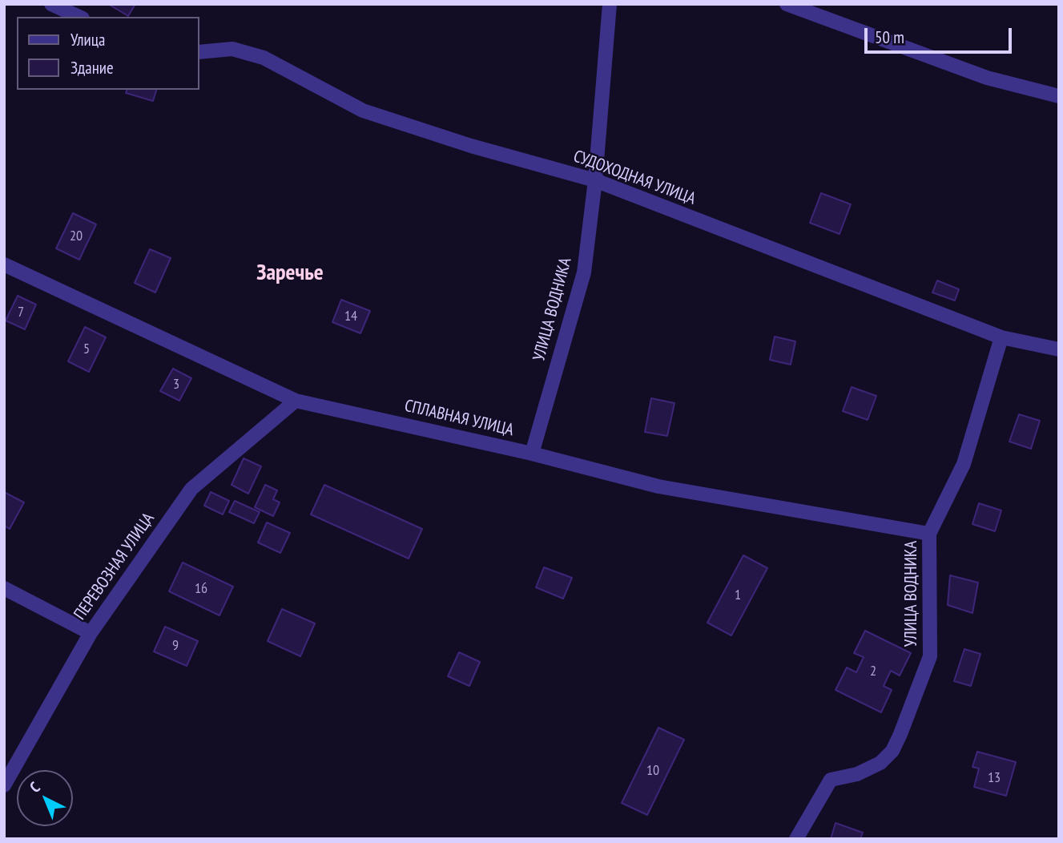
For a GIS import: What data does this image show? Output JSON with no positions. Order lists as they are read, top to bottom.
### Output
{
  "streets": {
    "street": [
      "СУДОХОДНАЯ УЛИЦА",
      "УЛИЦА ВОДНИКА",
      "СПЛАВНАЯ УЛИЦА",
      "ПЕРЕВОЗНАЯ УЛИЦА"
    ]
  },
  "crossings": [
    ["СУДОХОДНАЯ УЛИЦА", "УЛИЦА ВОДНИКА"],
    ["УЛИЦА ВОДНИКА", "СПЛАВНАЯ УЛИЦА"],
    ["СПЛАВНАЯ УЛИЦА", "ПЕРЕВОЗНАЯ УЛИЦА"]
  ],
  "districts": ["Заречье"],
  "house_numbers": [
    "20",
    "7",
    "14",
    "5",
    "3",
    "16",
    "1",
    "9",
    "2",
    "10",
    "13"
  ],
  "legend": ["Улица", "Здание"],
  "scale_bar": "50 m",
  "north": "top left"
}
